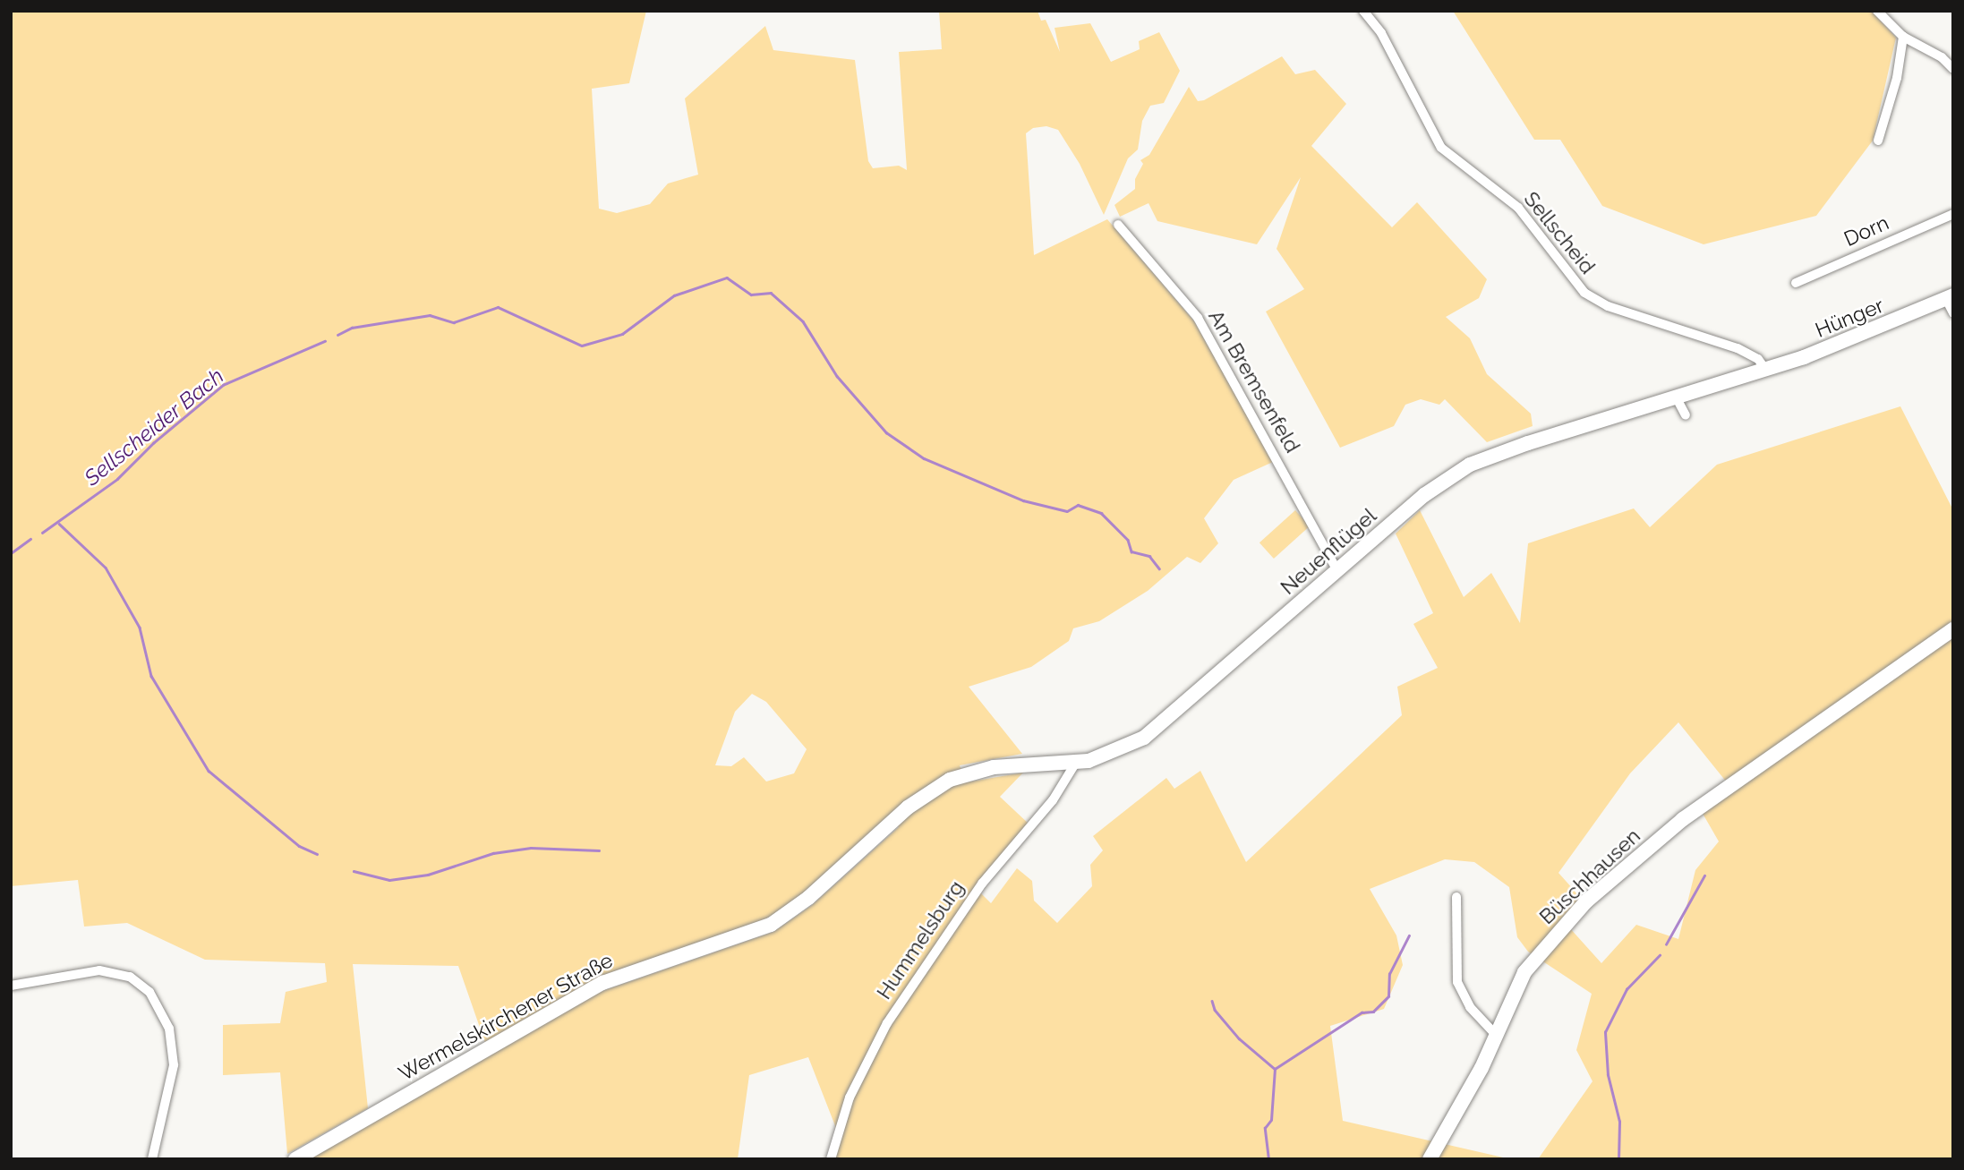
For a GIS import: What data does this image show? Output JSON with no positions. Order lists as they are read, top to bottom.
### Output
{
  "streets": {
    "main road": [
      "Hünger",
      "Neuenflügel",
      "Büschhausen",
      "Wermelskirchener Straße"
    ],
    "street": [
      "Dorn",
      "Sellscheid",
      "Am Bremsenfeld",
      "Hummelsburg"
    ]
  },
  "crossings": [
    ["Sellscheid", "Hünger"],
    ["Sellscheid", "Neuenflügel"],
    ["Hünger", "Neuenflügel"],
    ["Am Bremsenfeld", "Neuenflügel"],
    ["Neuenflügel", "Hummelsburg"],
    ["Neuenflügel", "Wermelskirchener Straße"]
  ],
  "water": ["Sellscheider Bach"]
}
